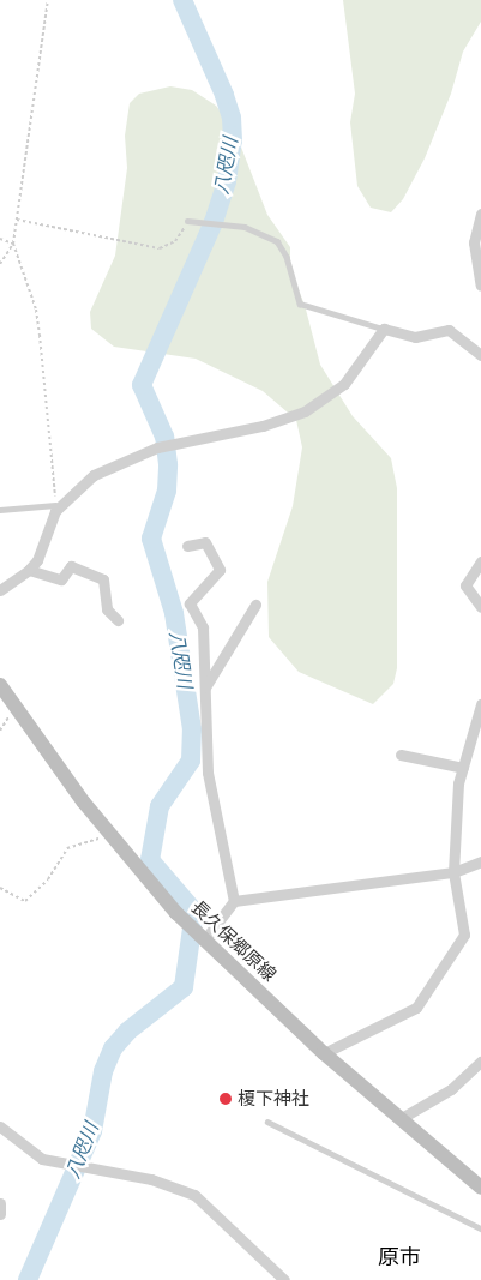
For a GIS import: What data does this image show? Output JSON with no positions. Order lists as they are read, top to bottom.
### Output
{
  "streets": {
    "main road": ["長久保郷原線"]
  },
  "districts": ["原市"],
  "water": ["八咫川"],
  "places": ["榎下神社"]
}
